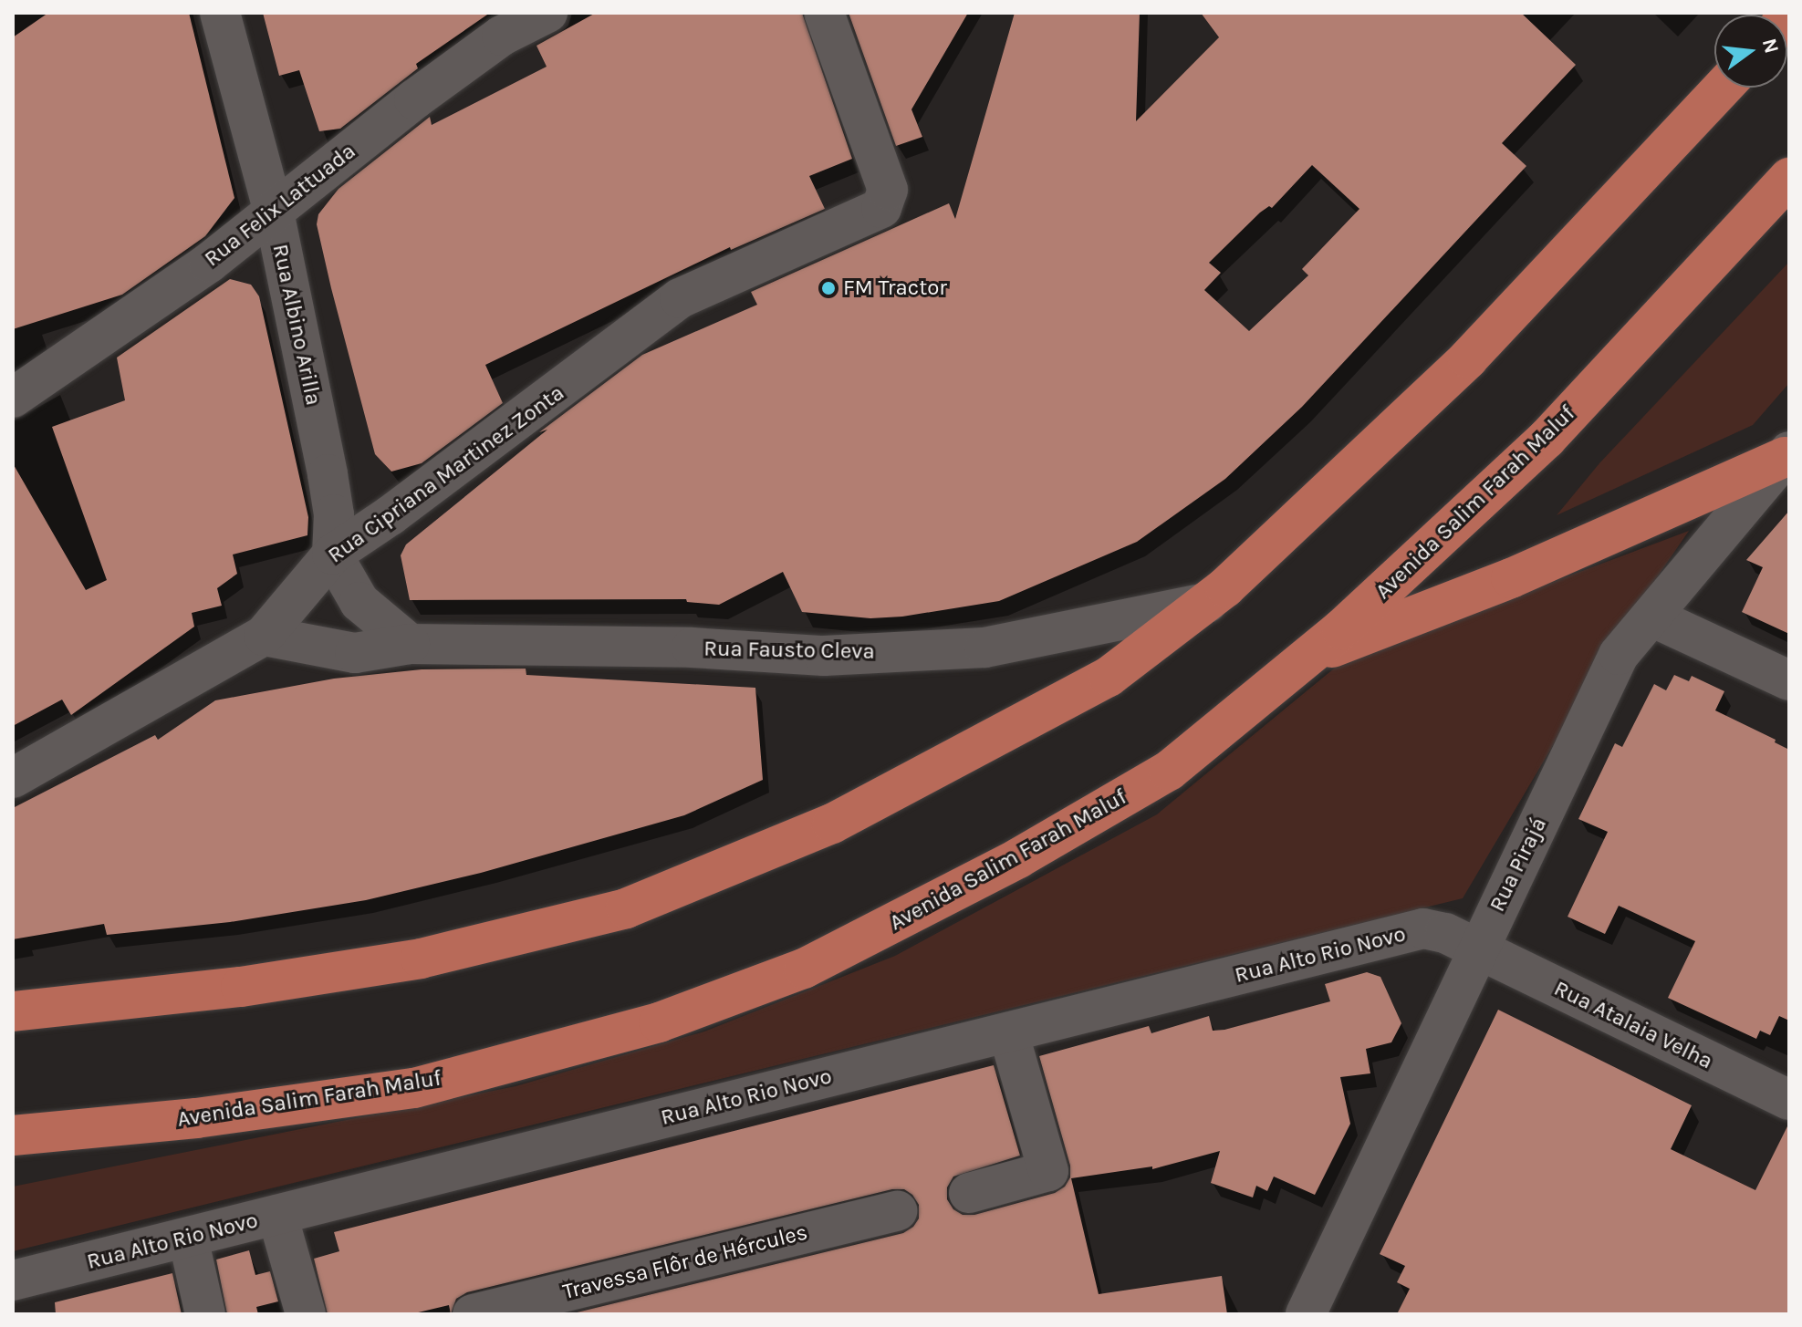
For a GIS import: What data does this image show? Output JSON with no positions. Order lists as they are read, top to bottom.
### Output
{
  "streets": {
    "highway": ["Avenida Salim Farah Maluf"],
    "street": [
      "Rua Felix Lattuada",
      "Rua Albino Arilla",
      "Rua Cipriana Martinez Zonta",
      "Rua Fausto Cleva",
      "Rua Pirajá",
      "Rua Alto Rio Novo",
      "Rua Atalaia Velha",
      "Travessa Flôr de Hércules"
    ]
  },
  "crossings": [
    ["Rua Felix Lattuada", "Rua Albino Arilla"],
    ["Rua Albino Arilla", "Rua Cipriana Martinez Zonta"],
    ["Rua Cipriana Martinez Zonta", "Rua Fausto Cleva"],
    ["Rua Pirajá", "Rua Alto Rio Novo"],
    ["Rua Pirajá", "Rua Atalaia Velha"],
    ["Rua Alto Rio Novo", "Rua Atalaia Velha"]
  ],
  "places": ["FM Tractor"],
  "north": "right"
}
